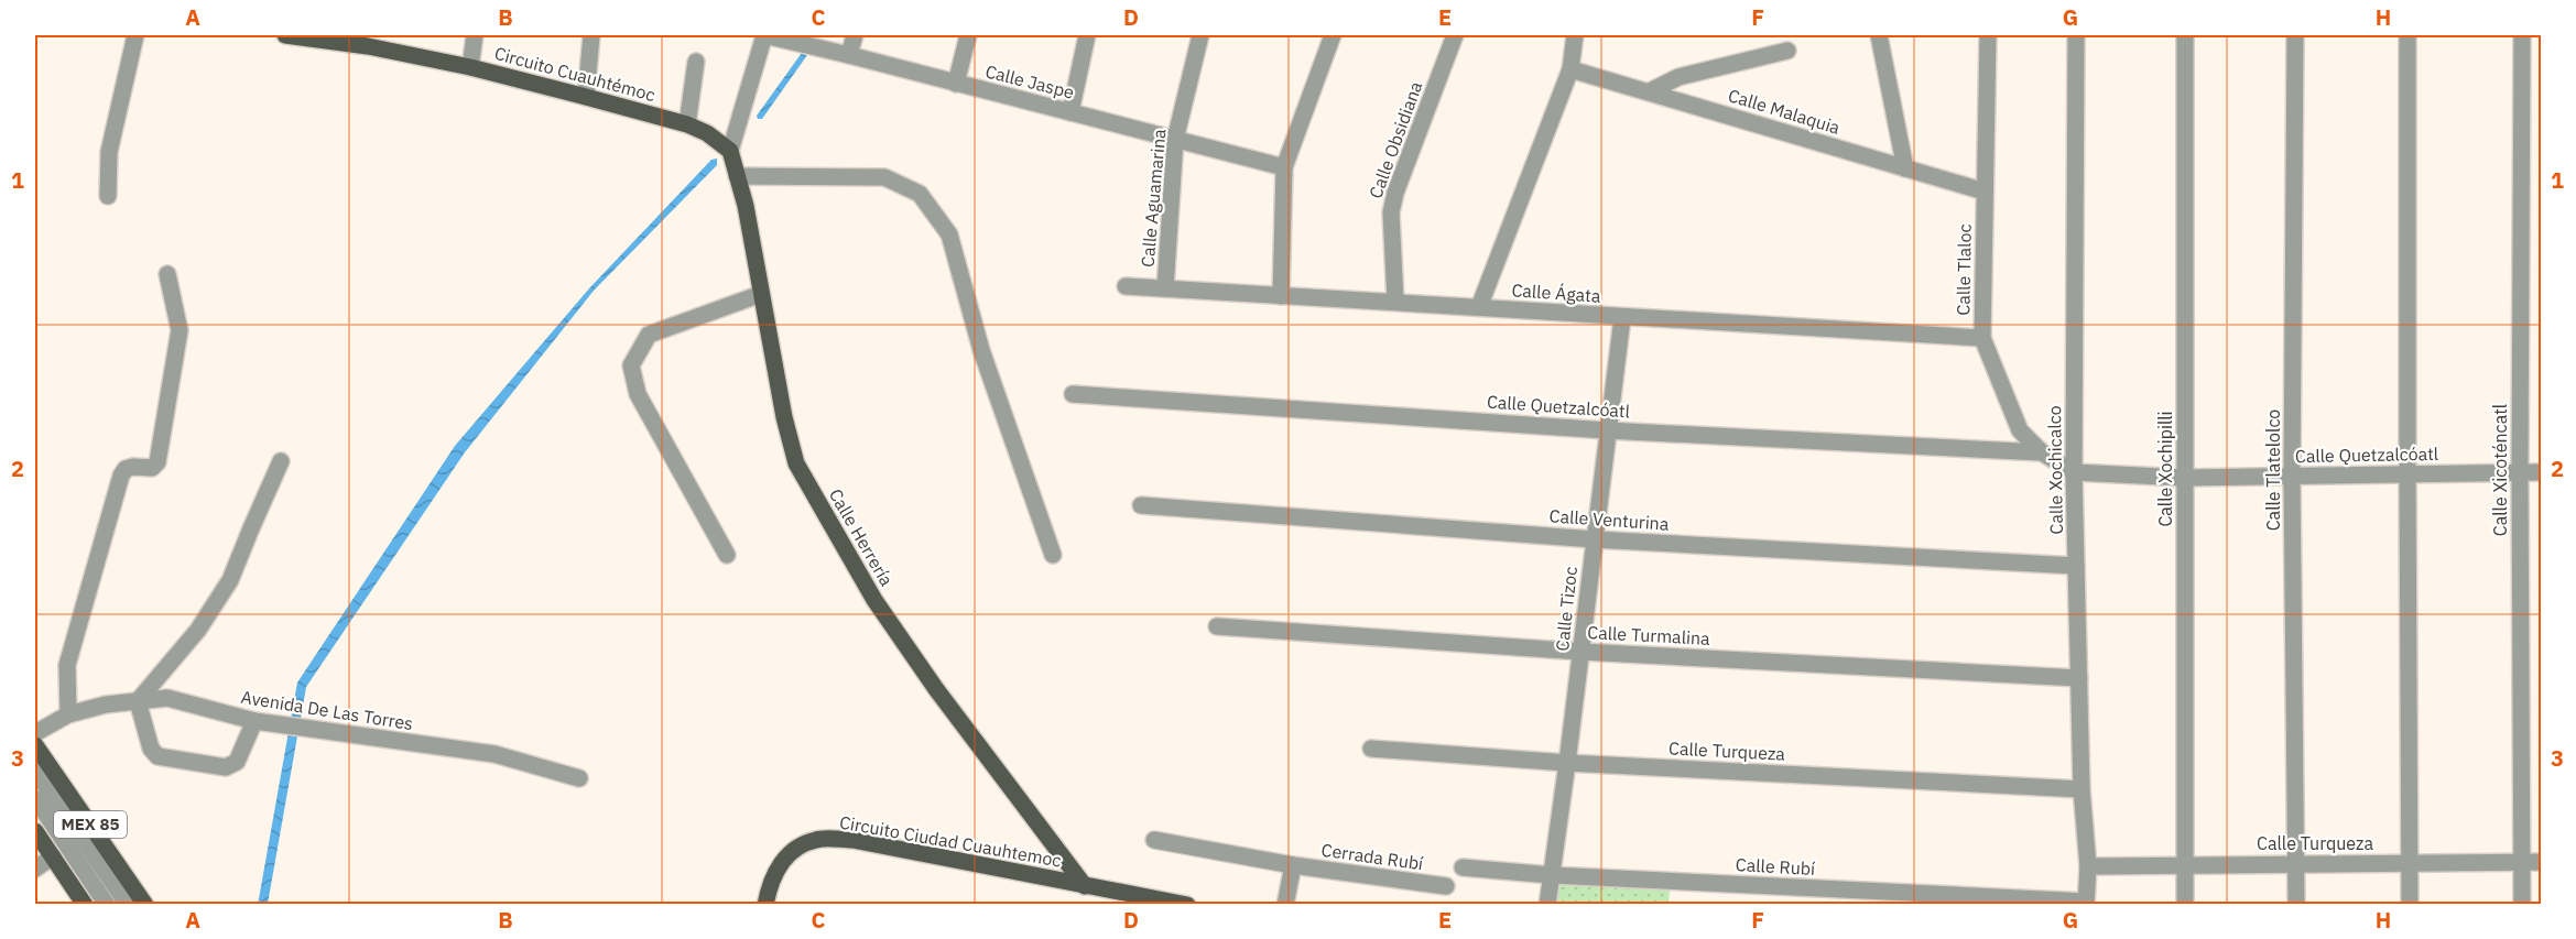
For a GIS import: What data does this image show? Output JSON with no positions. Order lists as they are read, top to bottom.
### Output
{
  "streets": {
    "main road": [
      "Circuito Cuauhtémoc",
      "Calle Herrería",
      "MEX 85",
      "Circuito Ciudad Cuauhtemoc"
    ],
    "street": [
      "Calle Jaspe",
      "Calle Malaquia",
      "Calle Obsidiana",
      "Calle Aguamarina",
      "Calle Tlaloc",
      "Calle Ágata",
      "Calle Quetzalcóatl",
      "Calle Xochipilli",
      "Calle Xochicalco",
      "Calle Tlatelolco",
      "Calle Xicoténcatl",
      "Calle Venturina",
      "Calle Tizoc",
      "Calle Turmalina",
      "Avenida De Las Torres",
      "Calle Turqueza",
      "Cerrada Rubí",
      "Calle Rubí"
    ]
  },
  "crossings": [
    ["Circuito Cuauhtémoc", "Calle Herrería"],
    ["Calle Jaspe", "Calle Aguamarina"],
    ["Calle Malaquia", "Calle Tlaloc"],
    ["Calle Obsidiana", "Calle Ágata"],
    ["Calle Aguamarina", "Calle Ágata"],
    ["Calle Tlaloc", "Calle Ágata"],
    ["Calle Tlaloc", "Calle Quetzalcóatl"],
    ["Calle Tlaloc", "Calle Xochicalco"],
    ["Calle Ágata", "Calle Tizoc"],
    ["Calle Quetzalcóatl", "Calle Xochipilli"],
    ["Calle Quetzalcóatl", "Calle Xochicalco"],
    ["Calle Quetzalcóatl", "Calle Tlatelolco"],
    ["Calle Quetzalcóatl", "Calle Xicoténcatl"],
    ["Calle Quetzalcóatl", "Calle Tizoc"],
    ["Calle Xochipilli", "Calle Turqueza"],
    ["Calle Xochicalco", "Calle Venturina"],
    ["Calle Xochicalco", "Calle Turmalina"],
    ["Calle Xochicalco", "Calle Turqueza"],
    ["Calle Xochicalco", "Calle Rubí"],
    ["Calle Tlatelolco", "Calle Turqueza"],
    ["Calle Xicoténcatl", "Calle Turqueza"],
    ["Calle Venturina", "Calle Tizoc"],
    ["Calle Herrería", "Circuito Ciudad Cuauhtemoc"],
    ["Calle Tizoc", "Calle Turmalina"],
    ["Calle Tizoc", "Calle Turqueza"],
    ["Calle Tizoc", "Calle Rubí"]
  ],
  "grid": {
    "columns": [
      "A",
      "B",
      "C",
      "D",
      "E",
      "F",
      "G",
      "H"
    ],
    "rows": ["1", "2", "3"]
  }
}
